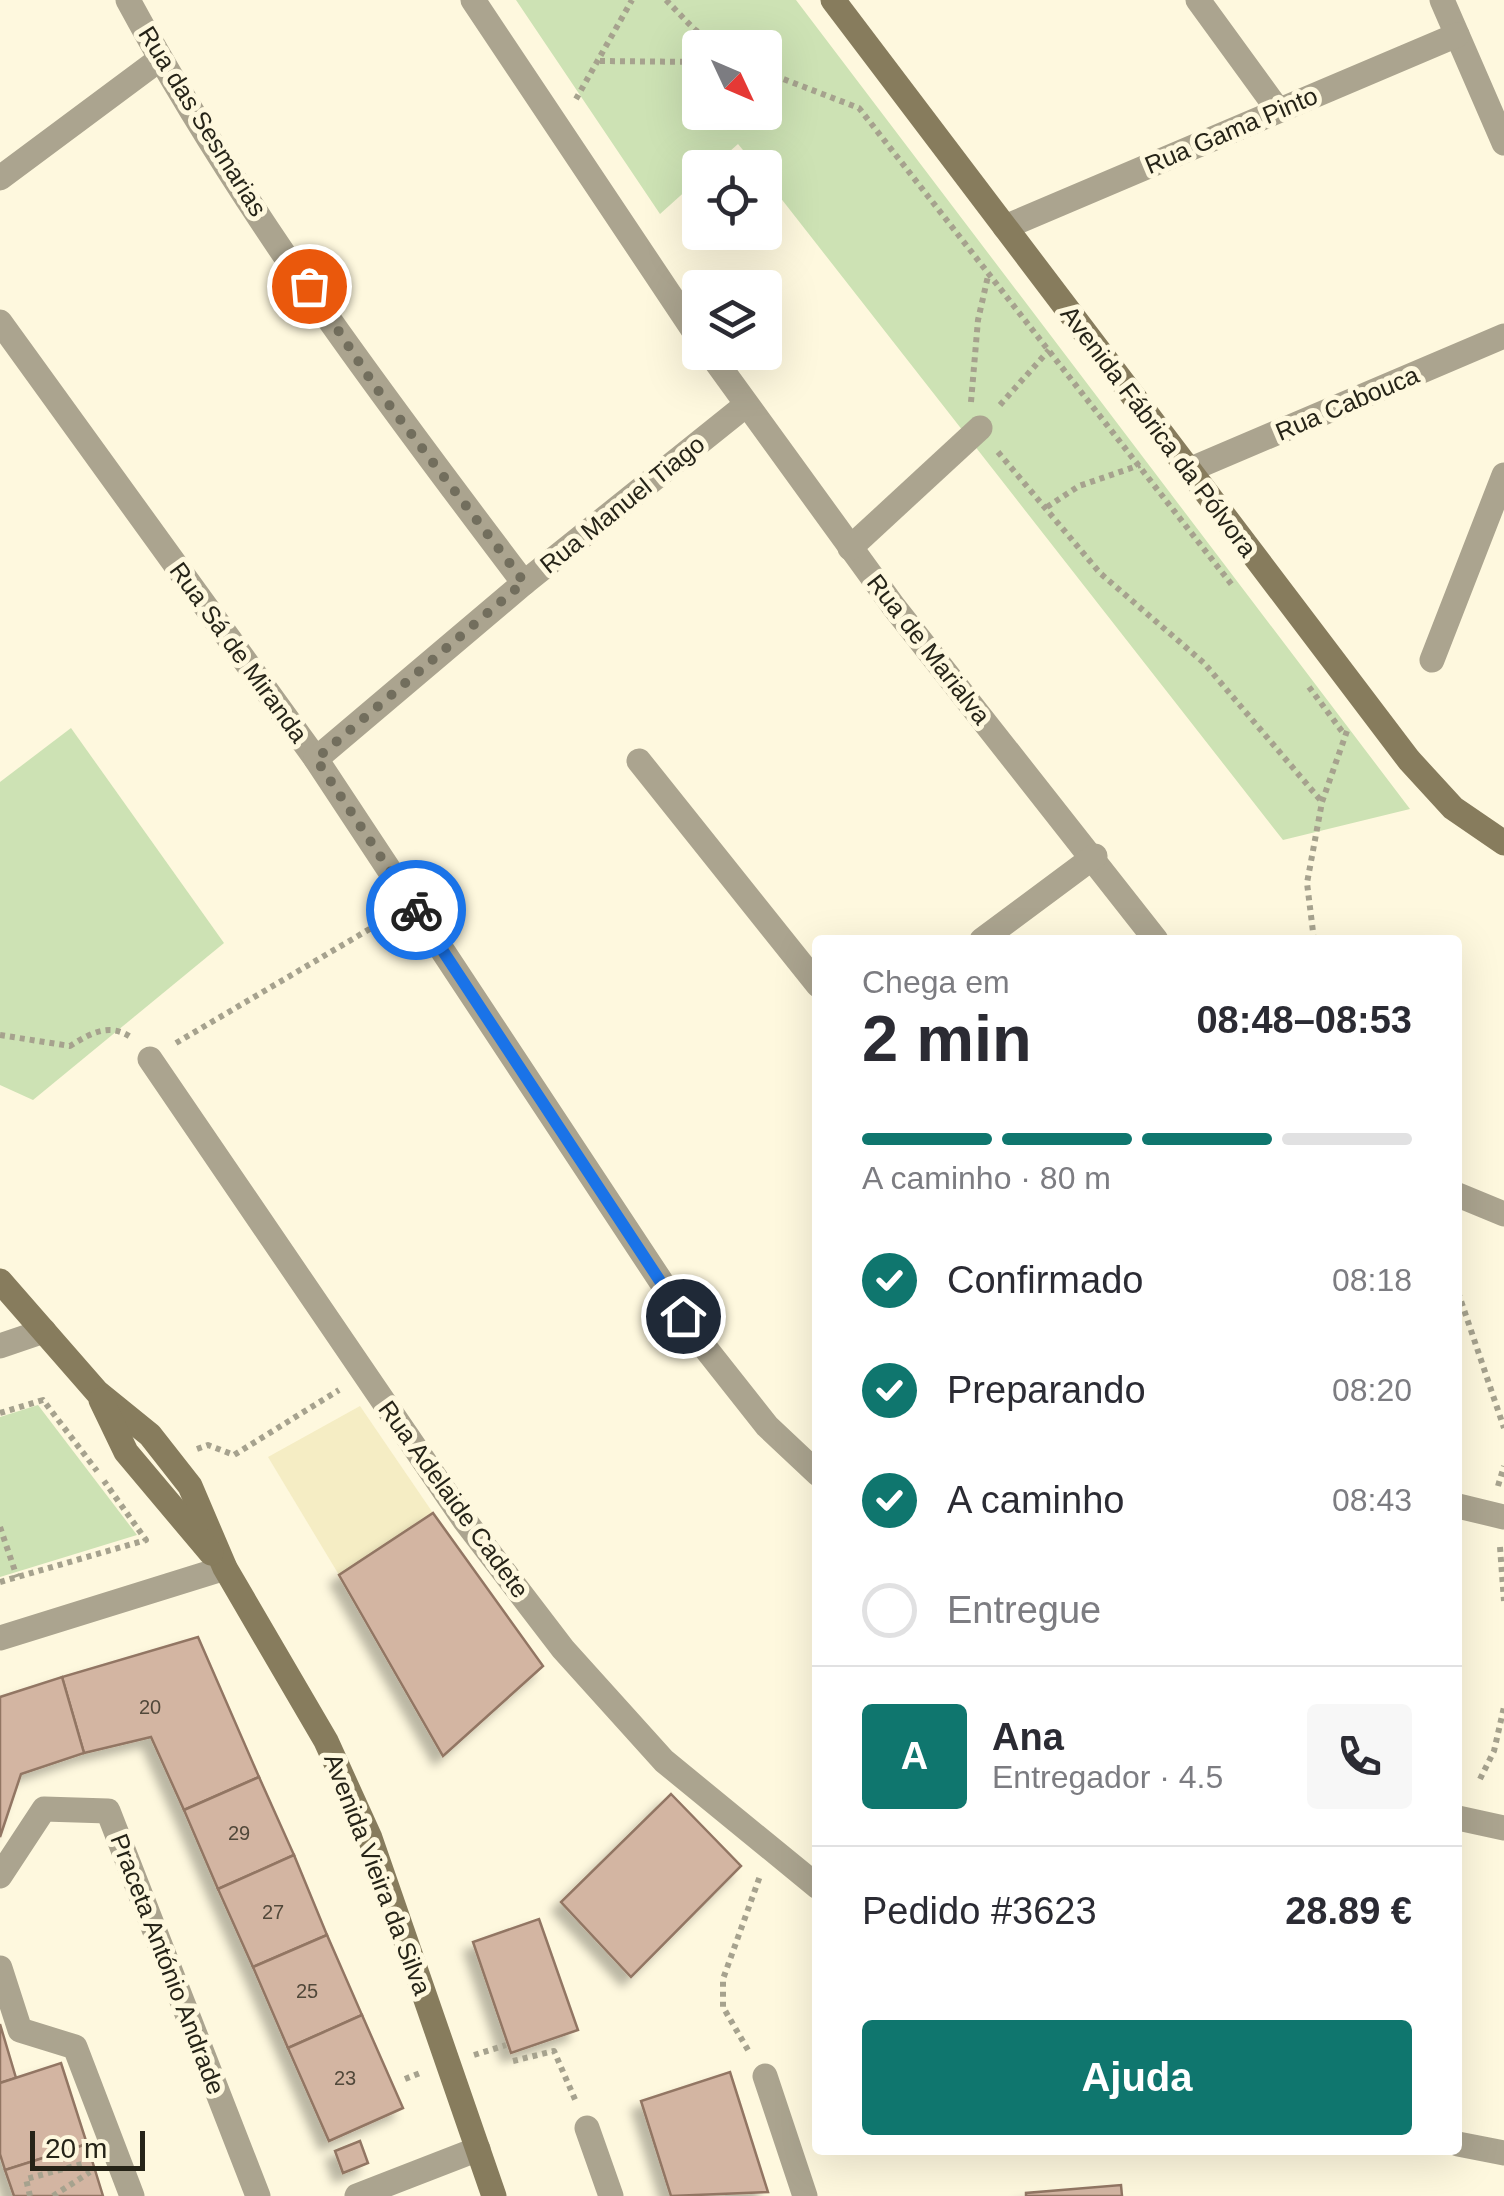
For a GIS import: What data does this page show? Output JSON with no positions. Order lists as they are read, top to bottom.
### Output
{
  "streets": {
    "street": [
      "Rua das Sesmarias",
      "Rua Gama Pinto",
      "Rua Cabouca",
      "Avenida Fábrica da Pólvora",
      "Rua Manuel Tiago",
      "Rua de Marialva",
      "Rua Sá de Miranda",
      "Rua Adelaide Cadete",
      "Avenida Vieira da Silva",
      "Praceta António Andrade"
    ]
  },
  "crossings": [
    ["Rua das Sesmarias", "Rua Manuel Tiago"],
    ["Rua Gama Pinto", "Avenida Fábrica da Pólvora"],
    ["Rua Cabouca", "Avenida Fábrica da Pólvora"],
    ["Rua Manuel Tiago", "Rua de Marialva"],
    ["Rua Manuel Tiago", "Rua Sá de Miranda"]
  ],
  "house_numbers": [
    "20",
    "29",
    "27",
    "25",
    "23"
  ],
  "scale_bar": "20 m",
  "north": "bottom right",
  "page": {
    "heading": ["2 min", "Chega em", "08:48–08:53"],
    "panel": [
      "Ana",
      "Entregador · 4.5",
      "Pedido #3623",
      "28.89 €"
    ],
    "bar": "A caminho · 80 m",
    "list": [
      ["Confirmado", "08:18"],
      ["Preparando", "08:20"],
      ["A caminho", "08:43"],
      "Entregue"
    ],
    "round": "A",
    "buttons": "Ajuda",
    "scale": "20 m"
  }
}
